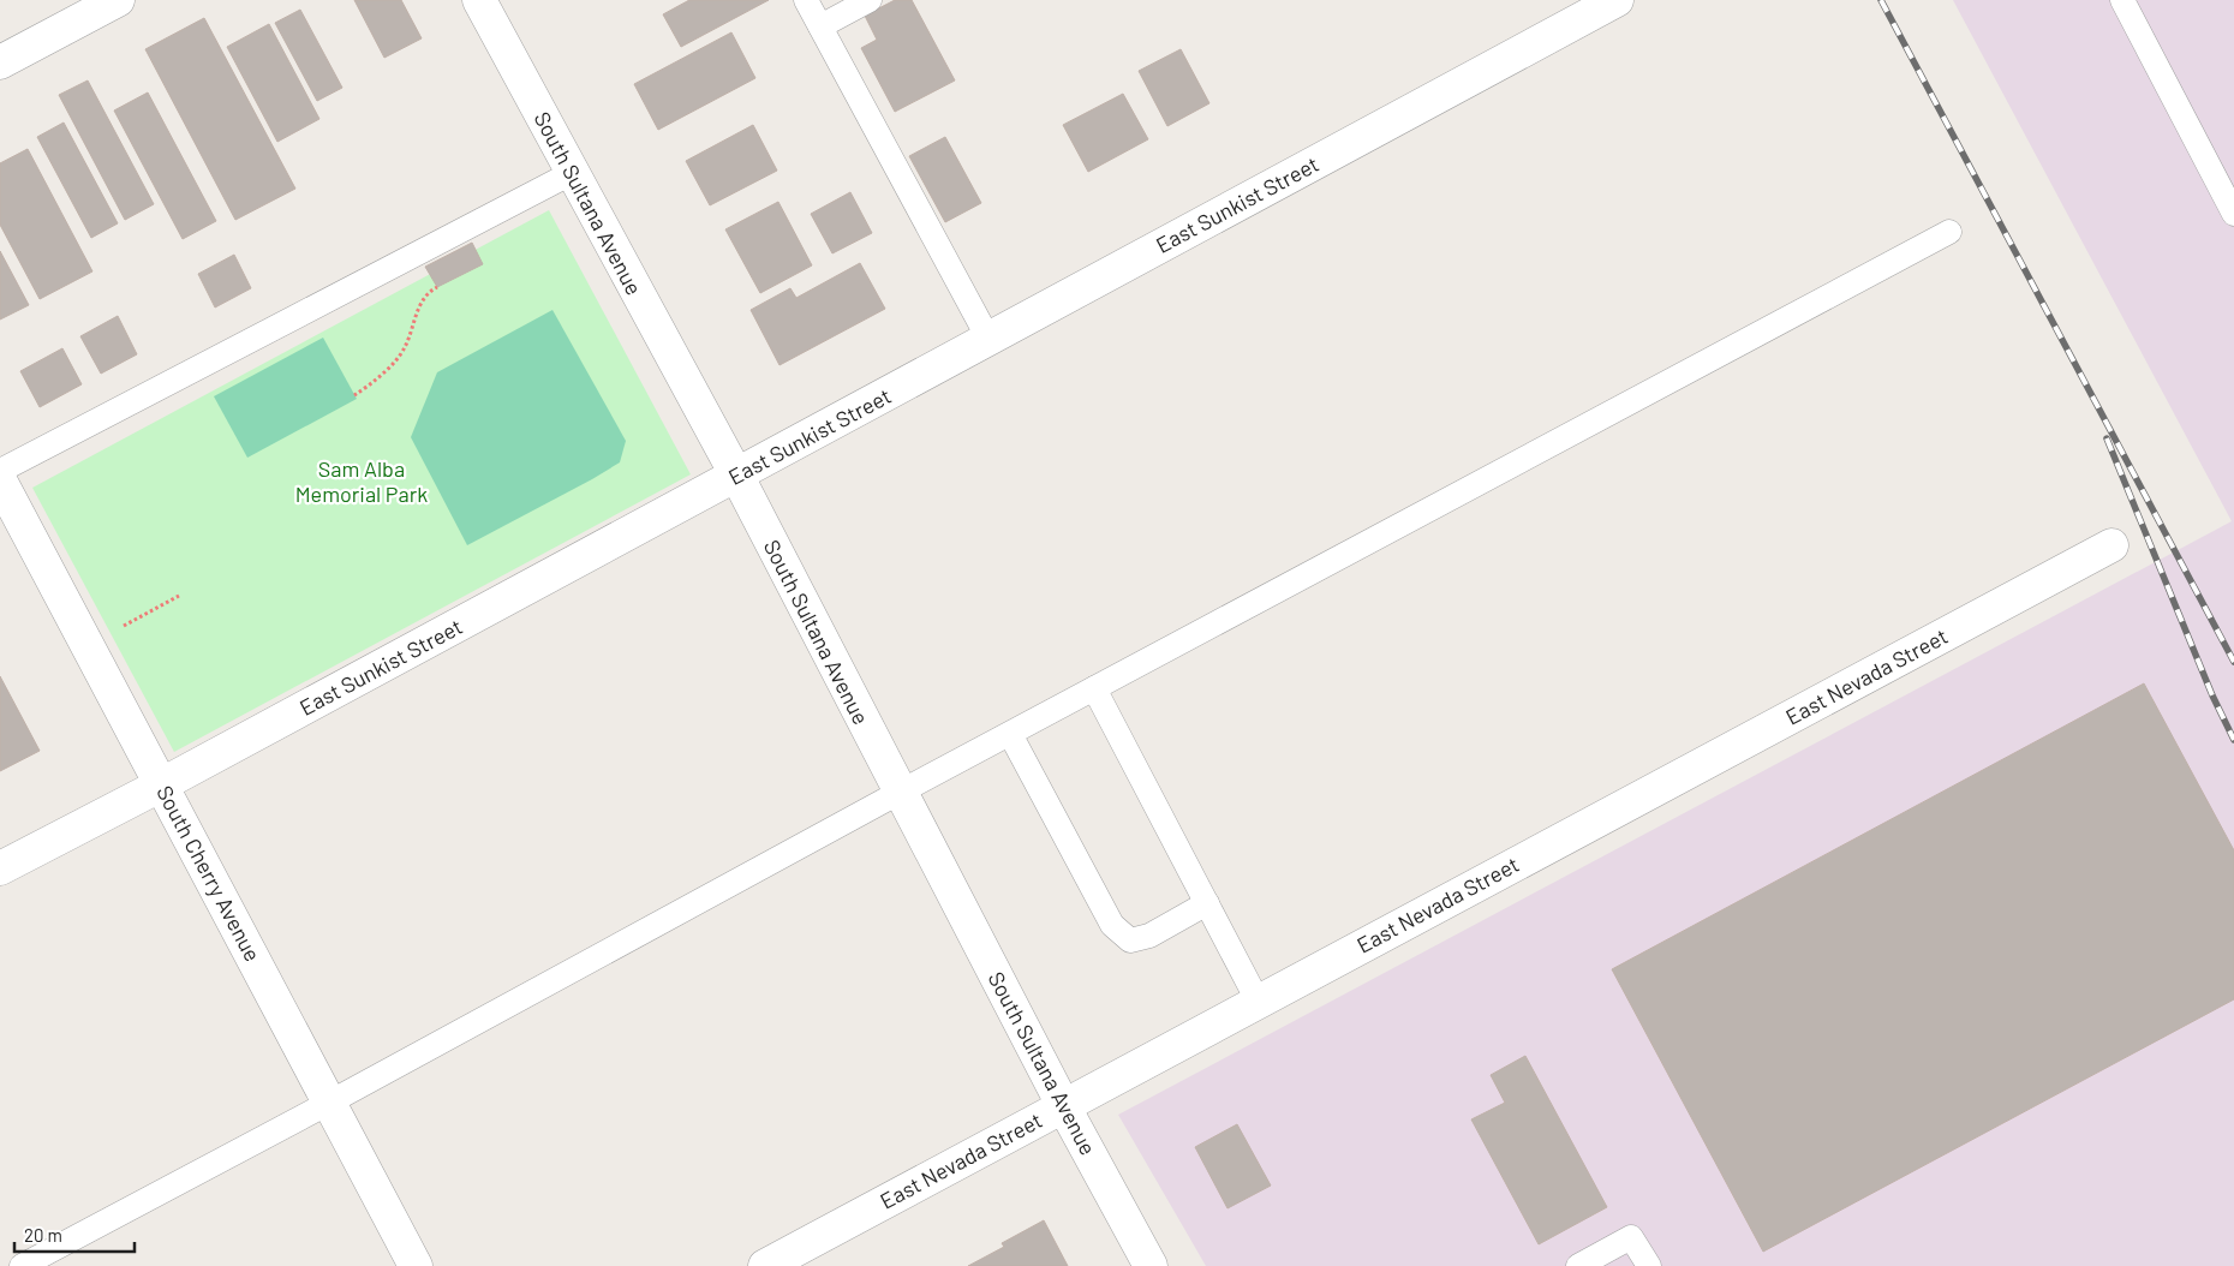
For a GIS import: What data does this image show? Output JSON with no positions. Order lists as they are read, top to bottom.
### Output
{
  "streets": {
    "street": [
      "South Sultana Avenue",
      "East Sunkist Street",
      "East Nevada Street",
      "South Cherry Avenue"
    ]
  },
  "crossings": [
    ["South Sultana Avenue", "East Sunkist Street"],
    ["South Sultana Avenue", "East Nevada Street"],
    ["East Sunkist Street", "South Cherry Avenue"]
  ],
  "parks": ["Sam Alba Memorial Park"],
  "scale_bar": "20 m"
}
